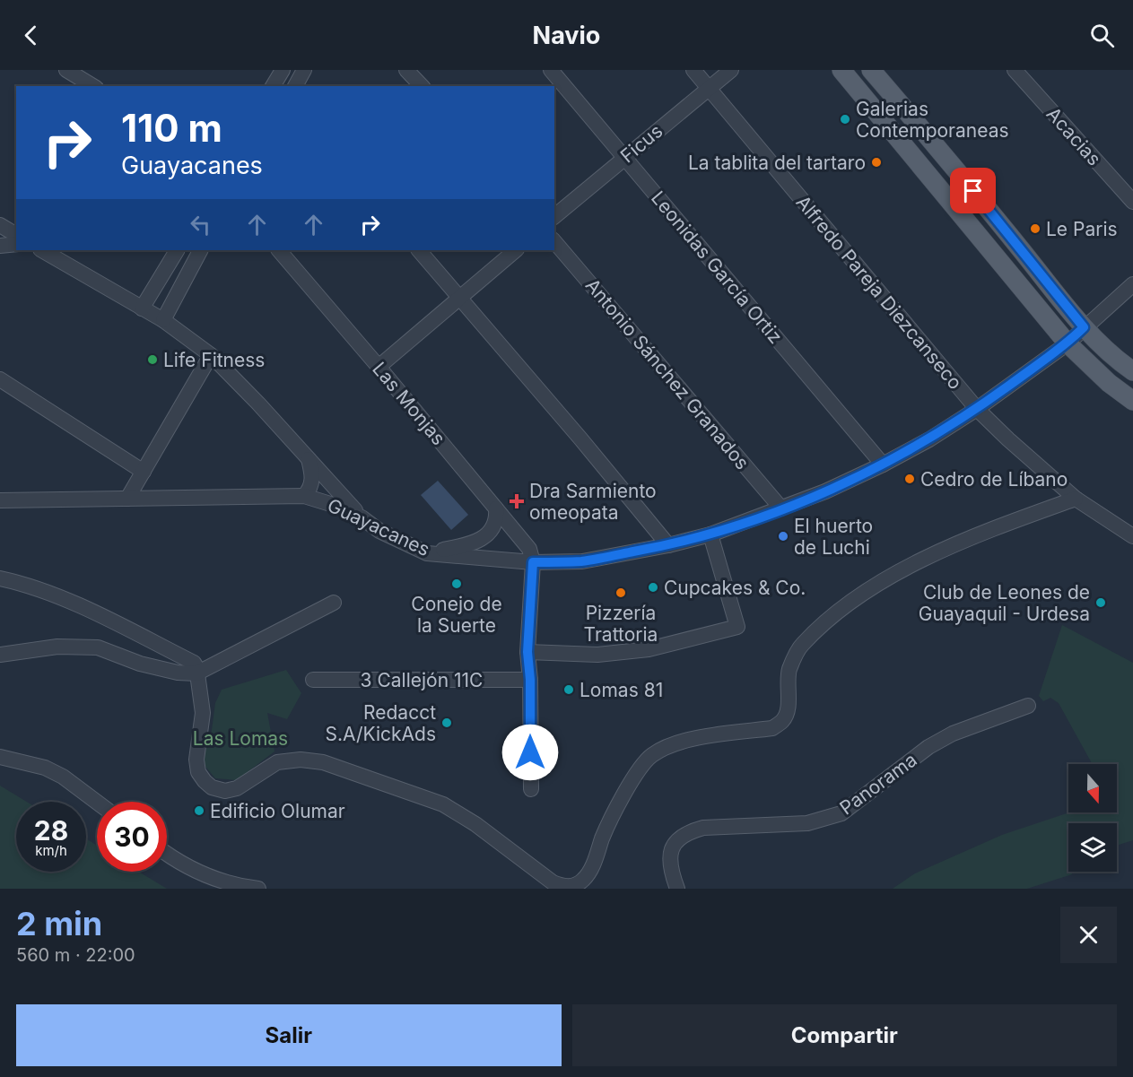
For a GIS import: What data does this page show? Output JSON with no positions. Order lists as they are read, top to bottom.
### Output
{
  "streets": {
    "street": [
      "Acacias",
      "Ficus",
      "Leonidas García Ortiz",
      "Alfredo Pareja Diezcanseco",
      "Antonio Sánchez Granados",
      "Las Monjas",
      "Guayacanes",
      "3 Callejón 11C",
      "Panorama"
    ]
  },
  "crossings": [
    ["Ficus", "Leonidas García Ortiz"],
    ["Ficus", "Alfredo Pareja Diezcanseco"],
    ["Leonidas García Ortiz", "Guayacanes"],
    ["Alfredo Pareja Diezcanseco", "Guayacanes"],
    ["Antonio Sánchez Granados", "Guayacanes"],
    ["Las Monjas", "Guayacanes"]
  ],
  "parks": ["Las Lomas"],
  "places": {
    "other": [
      "Galerias Contemporaneas",
      "La tablita del tartaro",
      "Le Paris",
      "Life Fitness",
      "Cedro de Líbano",
      "El huerto de Luchi",
      "Conejo de la Suerte",
      "Cupcakes & Co.",
      "Pizzería Trattoria",
      "Club de Leones de Guayaquil - Urdesa",
      "Lomas 81",
      "Redacct S.A/KickAds",
      "Edificio Olumar"
    ],
    "health": ["Dra Sarmiento omeopata"]
  },
  "north": "bottom",
  "page": {
    "header": "Navio",
    "turn": ["110 m", "Guayacanes"],
    "speed": "28 km/h",
    "limit": "30",
    "heading": ["2 min", "560 m · 22:00"],
    "buttons": ["Salir", "Compartir"]
  }
}
